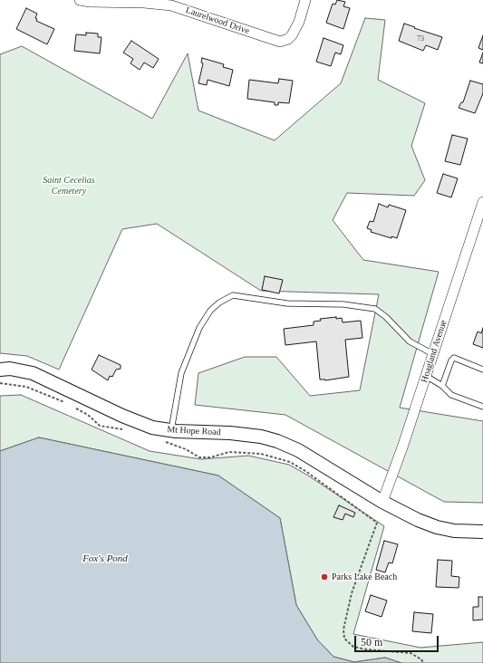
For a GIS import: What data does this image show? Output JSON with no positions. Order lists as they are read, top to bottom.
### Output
{
  "streets": {
    "street": ["Laurelwood Drive", "Hoagland Avenue", "Mt Hope Road"]
  },
  "crossings": [
    ["Hoagland Avenue", "Mt Hope Road"]
  ],
  "water": ["Fox's Pond"],
  "parks": ["Saint Cecelias Cemetery"],
  "places": ["Parks Lake Beach"],
  "house_numbers": ["73"],
  "scale_bar": "50 m"
}
